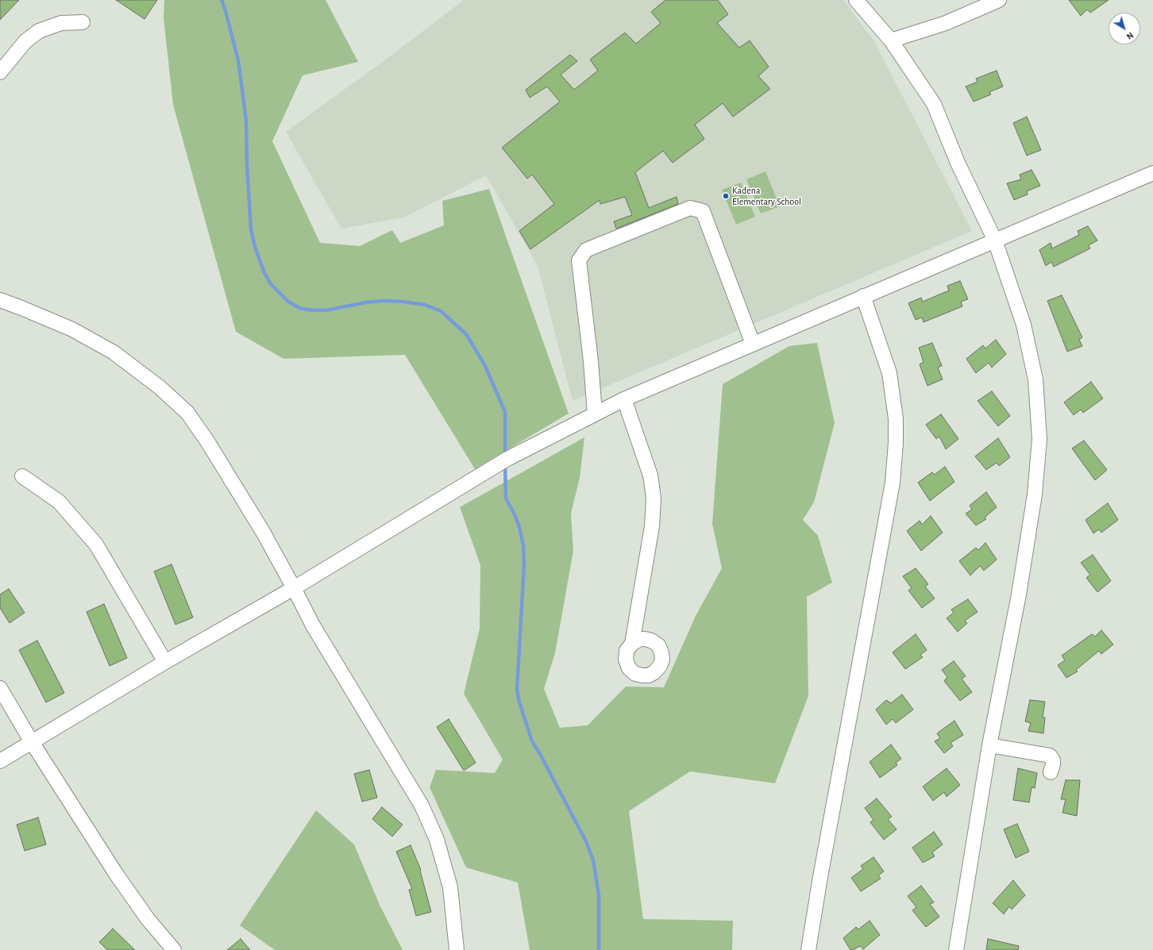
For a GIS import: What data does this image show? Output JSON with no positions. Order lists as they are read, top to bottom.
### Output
{
  "places": ["Kadena Elementary School"],
  "north": "bottom right"
}
